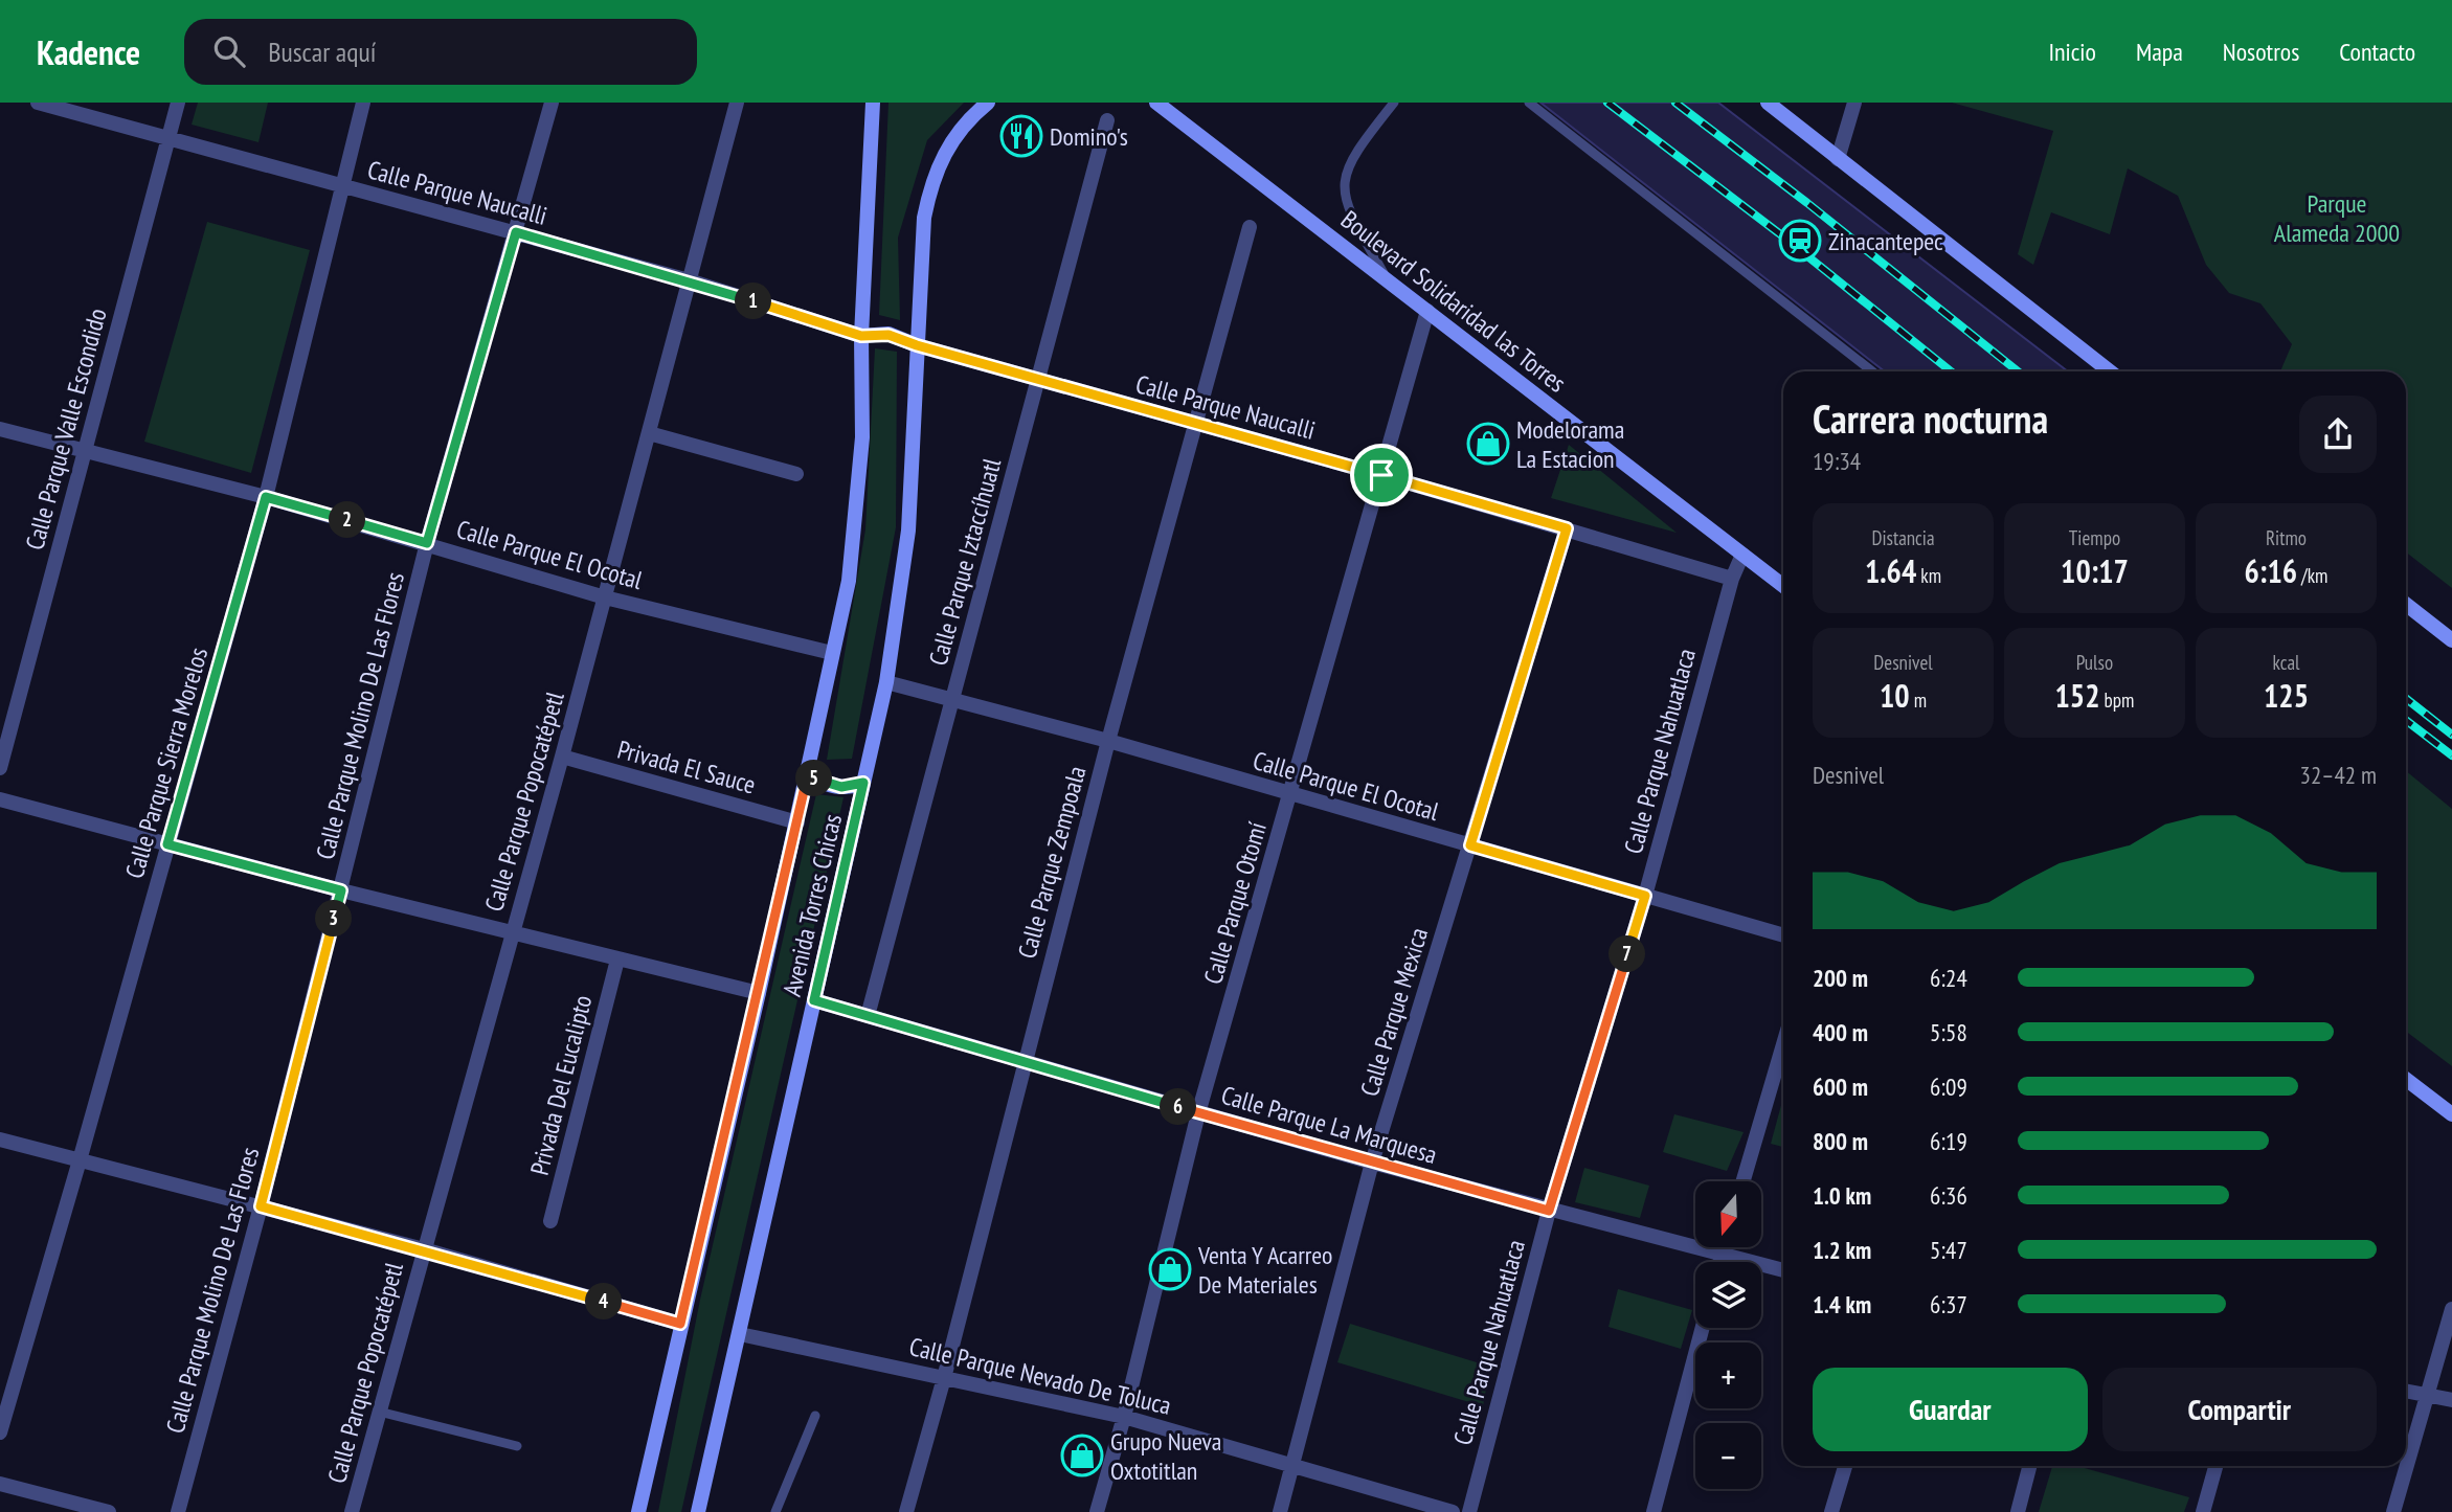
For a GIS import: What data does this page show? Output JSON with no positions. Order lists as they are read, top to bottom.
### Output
{
  "streets": {
    "main road": ["Boulevard Solidaridad las Torres", "Avenida Torres Chicas"],
    "street": [
      "Calle Parque Naucalli",
      "Calle Parque Valle Escondido",
      "Calle Parque El Ocotal",
      "Calle Parque Iztaccíhuatl",
      "Calle Parque Molino De Las Flores",
      "Calle Parque Nahuatlaca",
      "Calle Parque Sierra Morelos",
      "Privada El Sauce",
      "Calle Parque Popocatépetl",
      "Calle Parque Zempoala",
      "Calle Parque Otomí",
      "Calle Parque Mexica",
      "Privada Del Eucalipto",
      "Calle Parque La Marquesa",
      "Calle Parque Nevado De Toluca"
    ]
  },
  "crossings": [
    ["Calle Parque Naucalli", "Calle Parque Valle Escondido"],
    ["Calle Parque Naucalli", "Calle Parque Iztaccíhuatl"],
    ["Calle Parque Naucalli", "Calle Parque Molino De Las Flores"],
    ["Calle Parque Naucalli", "Calle Parque Nahuatlaca"],
    ["Calle Parque Naucalli", "Calle Parque Sierra Morelos"],
    ["Calle Parque Naucalli", "Calle Parque Popocatépetl"],
    ["Calle Parque Naucalli", "Calle Parque Zempoala"],
    ["Calle Parque Naucalli", "Calle Parque Otomí"],
    ["Calle Parque Naucalli", "Avenida Torres Chicas"],
    ["Calle Parque Naucalli", "Calle Parque Mexica"],
    ["Boulevard Solidaridad las Torres", "Calle Parque Nahuatlaca"],
    ["Boulevard Solidaridad las Torres", "Calle Parque Otomí"],
    ["Calle Parque Valle Escondido", "Calle Parque El Ocotal"],
    ["Calle Parque El Ocotal", "Calle Parque Iztaccíhuatl"],
    ["Calle Parque El Ocotal", "Calle Parque Molino De Las Flores"],
    ["Calle Parque El Ocotal", "Calle Parque Nahuatlaca"],
    ["Calle Parque El Ocotal", "Calle Parque Sierra Morelos"],
    ["Calle Parque El Ocotal", "Calle Parque Popocatépetl"],
    ["Calle Parque El Ocotal", "Calle Parque Zempoala"],
    ["Calle Parque El Ocotal", "Calle Parque Otomí"],
    ["Calle Parque El Ocotal", "Avenida Torres Chicas"],
    ["Calle Parque El Ocotal", "Calle Parque Mexica"],
    ["Calle Parque Iztaccíhuatl", "Calle Parque La Marquesa"],
    ["Calle Parque Nahuatlaca", "Calle Parque La Marquesa"],
    ["Privada El Sauce", "Calle Parque Popocatépetl"],
    ["Privada El Sauce", "Avenida Torres Chicas"],
    ["Calle Parque Zempoala", "Calle Parque La Marquesa"],
    ["Calle Parque Zempoala", "Calle Parque Nevado De Toluca"],
    ["Calle Parque Otomí", "Calle Parque La Marquesa"],
    ["Calle Parque Otomí", "Calle Parque Nevado De Toluca"],
    ["Avenida Torres Chicas", "Calle Parque La Marquesa"],
    ["Avenida Torres Chicas", "Calle Parque Nevado De Toluca"],
    ["Calle Parque Mexica", "Calle Parque La Marquesa"],
    ["Calle Parque Mexica", "Calle Parque Nevado De Toluca"]
  ],
  "parks": ["Parque Alameda 2000"],
  "places": {
    "restaurant": ["Domino's"],
    "station": ["Zinacantepec"],
    "shop": ["Modelorama La Estacion", "Venta Y Acarreo De Materiales", "Grupo Nueva Oxtotitlan"]
  },
  "north": "bottom",
  "page": {
    "header": "Kadence",
    "search": "Buscar aquí",
    "nav": [
      "Inicio",
      "Mapa",
      "Nosotros",
      "Contacto"
    ],
    "pins": [
      "1",
      "2",
      "5",
      "3",
      "7",
      "6",
      "4"
    ],
    "heading": ["Carrera nocturna", "19:34"],
    "stats": [
      ["Distancia", "1.64 km"],
      ["Tiempo", "10:17"],
      ["Ritmo", "6:16 /km"],
      ["Desnivel", "10 m"],
      ["Pulso", "152 bpm"],
      ["kcal", "125"]
    ],
    "chart": ["Desnivel", "32–42 m"],
    "list": [
      {
        "name": "200 m",
        "note": "6:24"
      },
      {
        "name": "400 m",
        "note": "5:58"
      },
      {
        "name": "600 m",
        "note": "6:09"
      },
      {
        "name": "800 m",
        "note": "6:19"
      },
      {
        "name": "1.0 km",
        "note": "6:36"
      },
      {
        "name": "1.2 km",
        "note": "5:47"
      },
      {
        "name": "1.4 km",
        "note": "6:37"
      }
    ],
    "map_buttons": ["+", "−"],
    "buttons": ["Guardar", "Compartir"]
  }
}
